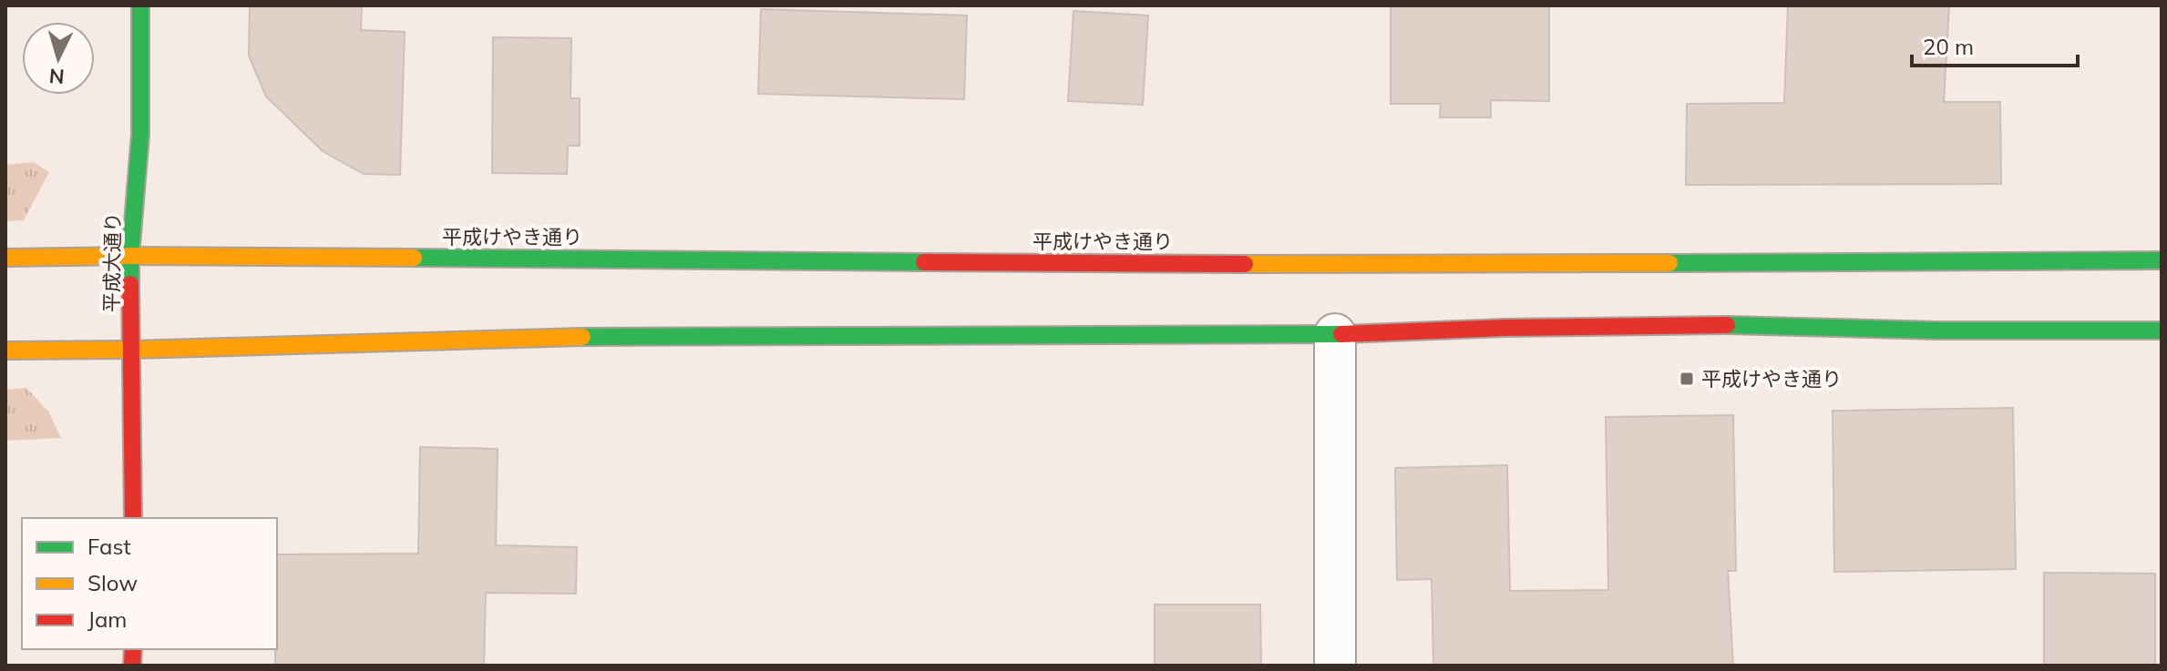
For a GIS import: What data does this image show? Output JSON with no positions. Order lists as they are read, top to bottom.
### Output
{
  "streets": {
    "street": ["平成けやき通り", "平成大通り"]
  },
  "crossings": [
    ["平成けやき通り", "平成大通り"]
  ],
  "places": {
    "transit": ["平成けやき通り"]
  },
  "legend": ["Fast", "Slow", "Jam"],
  "scale_bar": "20 m",
  "north": "bottom"
}
